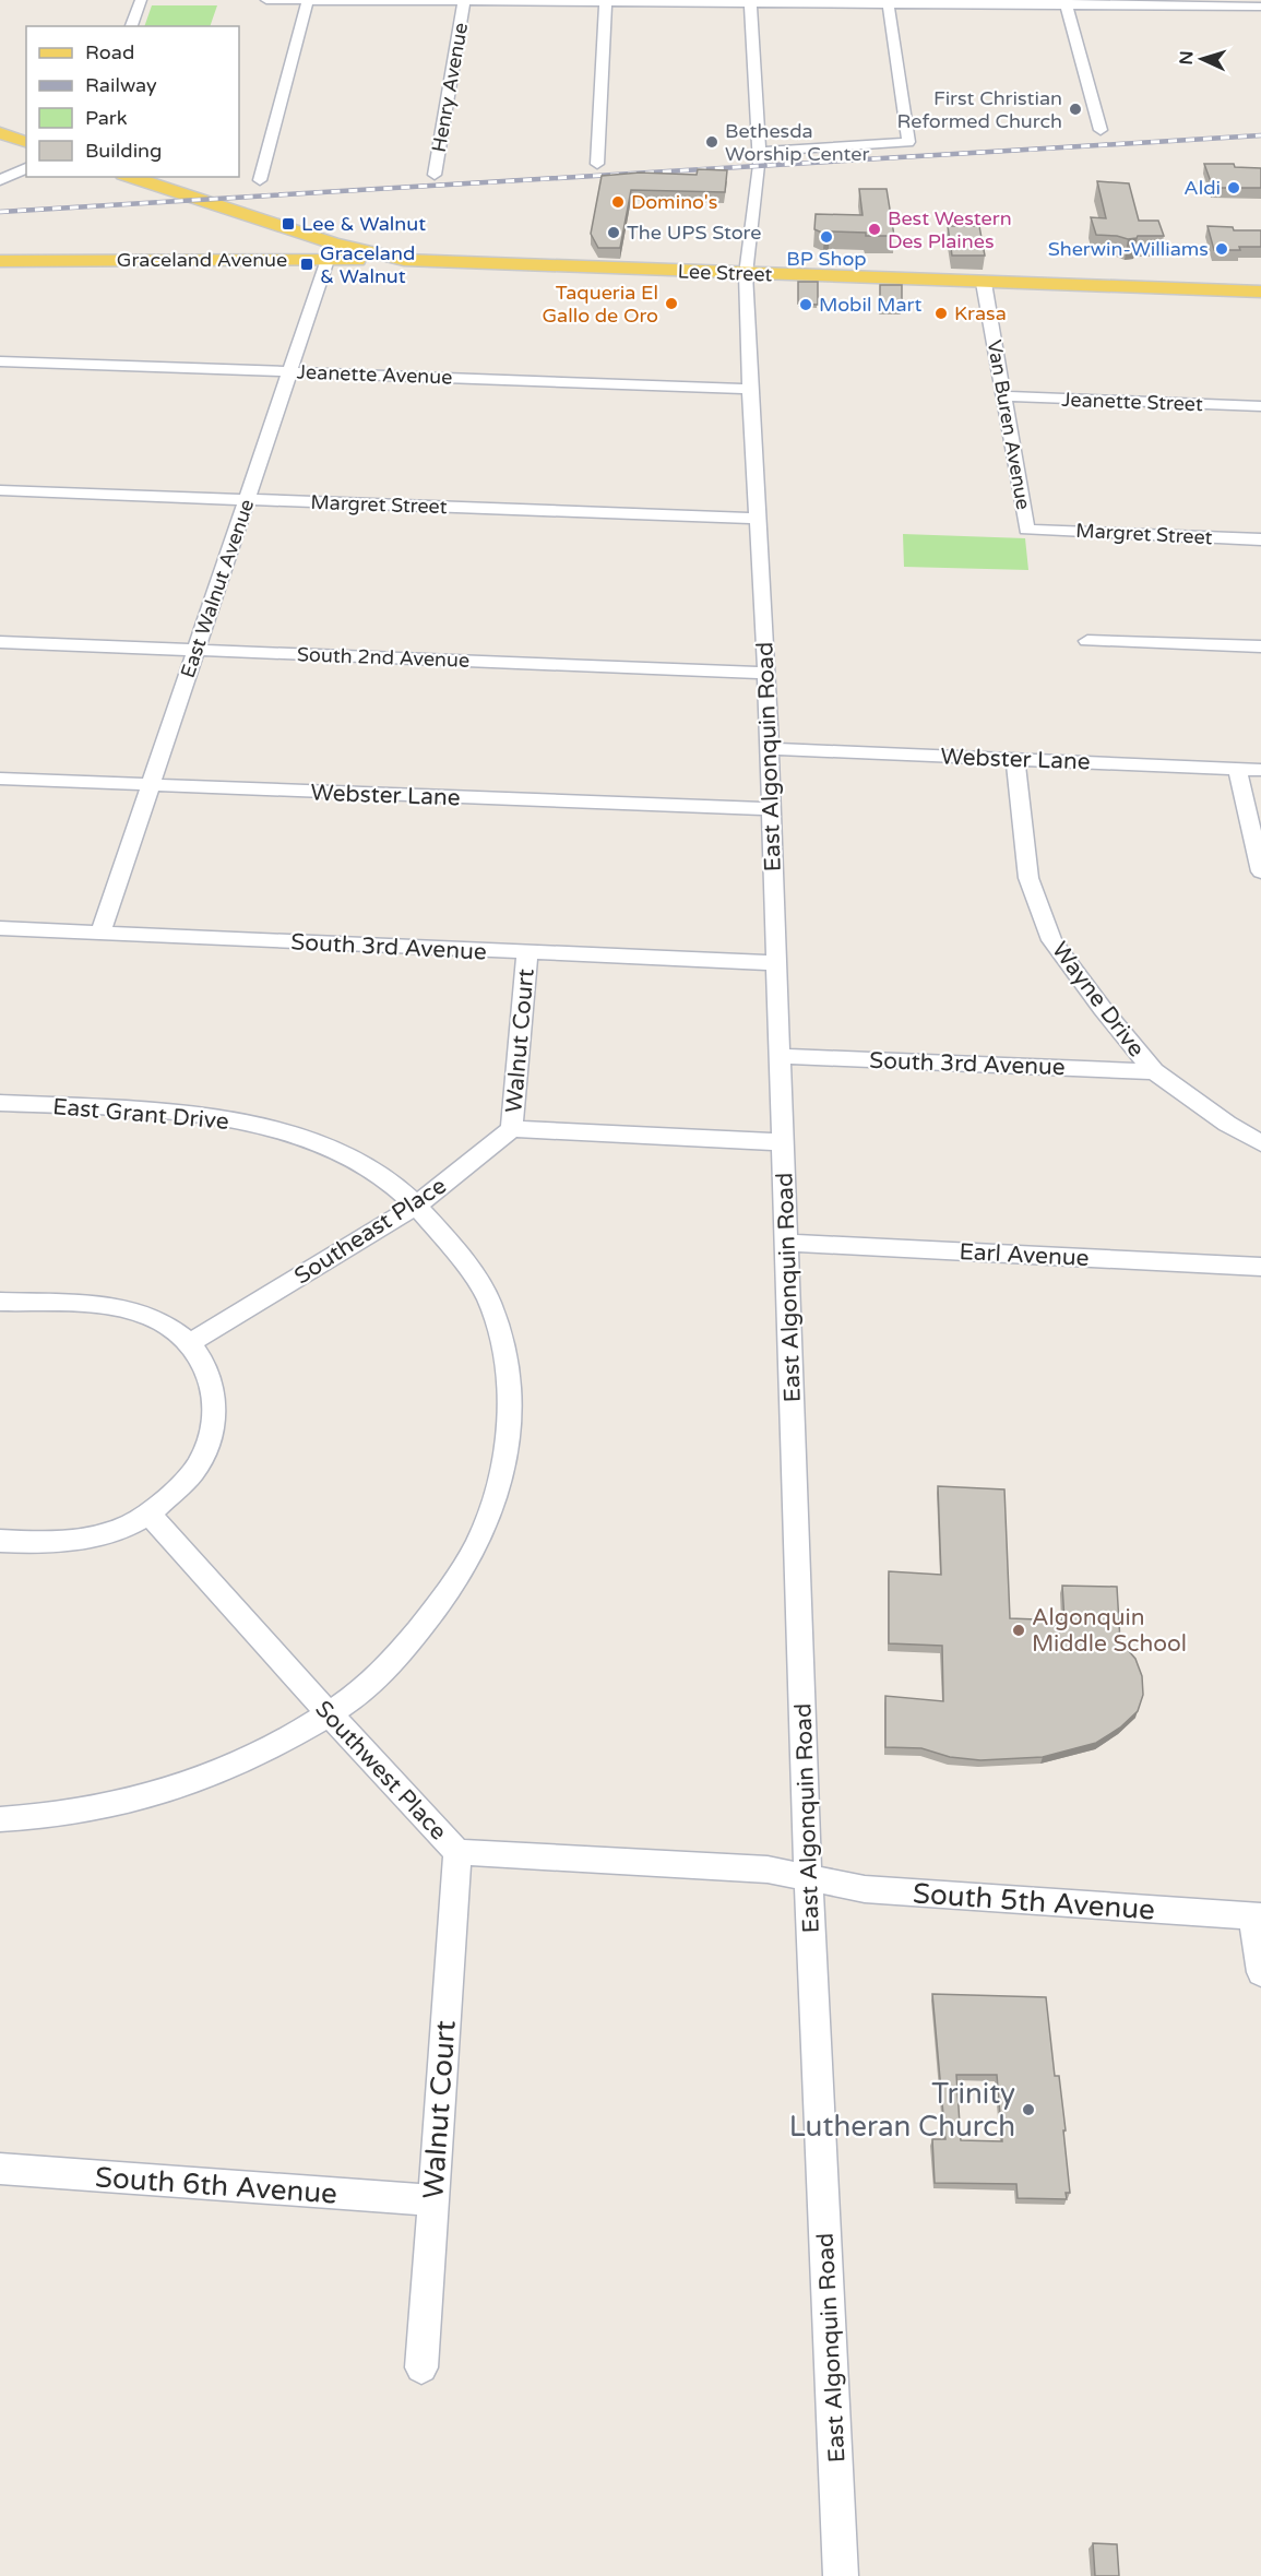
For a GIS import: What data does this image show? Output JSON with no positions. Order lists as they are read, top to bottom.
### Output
{
  "streets": {
    "main road": ["Graceland Avenue", "Lee Street"],
    "street": [
      "Henry Avenue",
      "Jeanette Avenue",
      "Jeanette Street",
      "Van Buren Avenue",
      "Margret Street",
      "East Walnut Avenue",
      "South 2nd Avenue",
      "East Algonquin Road",
      "Webster Lane",
      "South 3rd Avenue",
      "Wayne Drive",
      "Walnut Court",
      "East Grant Drive",
      "Southeast Place",
      "Earl Avenue",
      "Southwest Place",
      "South 5th Avenue",
      "South 6th Avenue"
    ]
  },
  "crossings": [
    ["Graceland Avenue", "Lee Street"],
    ["Graceland Avenue", "East Walnut Avenue"],
    ["Lee Street", "Van Buren Avenue"],
    ["Lee Street", "East Algonquin Road"],
    ["Jeanette Avenue", "East Walnut Avenue"],
    ["Jeanette Avenue", "East Algonquin Road"],
    ["Jeanette Street", "Van Buren Avenue"],
    ["Van Buren Avenue", "Margret Street"],
    ["Margret Street", "East Walnut Avenue"],
    ["Margret Street", "East Algonquin Road"],
    ["East Walnut Avenue", "South 2nd Avenue"],
    ["East Walnut Avenue", "Webster Lane"],
    ["East Walnut Avenue", "South 3rd Avenue"],
    ["South 2nd Avenue", "East Algonquin Road"],
    ["East Algonquin Road", "Webster Lane"],
    ["East Algonquin Road", "South 3rd Avenue"],
    ["East Algonquin Road", "Earl Avenue"],
    ["East Algonquin Road", "Southwest Place"],
    ["East Algonquin Road", "South 5th Avenue"],
    ["Webster Lane", "Wayne Drive"],
    ["South 3rd Avenue", "Wayne Drive"],
    ["South 3rd Avenue", "Walnut Court"],
    ["Walnut Court", "Southeast Place"],
    ["Walnut Court", "Southwest Place"],
    ["Walnut Court", "South 6th Avenue"],
    ["East Grant Drive", "Southeast Place"],
    ["East Grant Drive", "Southwest Place"],
    ["Southwest Place", "South 5th Avenue"]
  ],
  "places": {
    "other": [
      "First Christian Reformed Church",
      "Bethesda Worship Center",
      "Aldi",
      "Domino's",
      "Best Western Des Plaines",
      "The UPS Store",
      "BP Shop",
      "Sherwin-Williams",
      "Taqueria El Gallo de Oro",
      "Mobil Mart",
      "Krasa",
      "Algonquin Middle School",
      "Trinity Lutheran Church"
    ],
    "transit": ["Lee & Walnut", "Graceland & Walnut"]
  },
  "legend": [
    "Road",
    "Railway",
    "Park",
    "Building"
  ],
  "north": "left"
}
